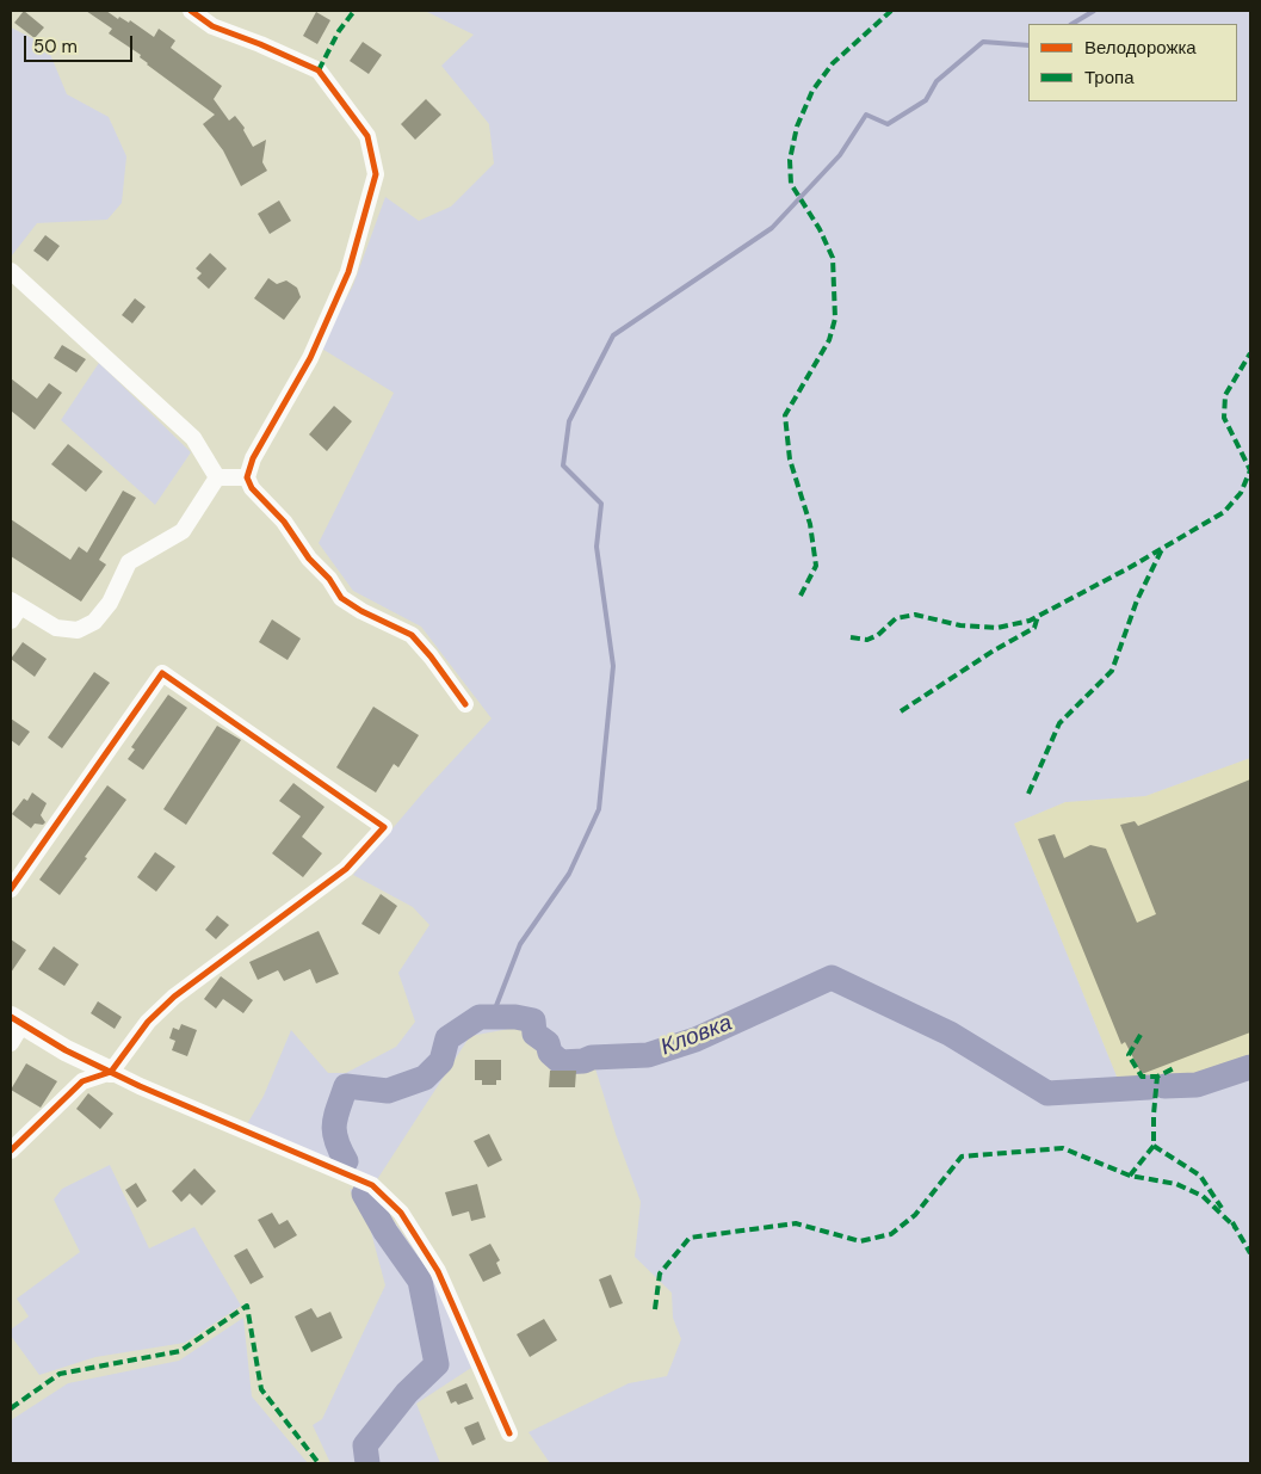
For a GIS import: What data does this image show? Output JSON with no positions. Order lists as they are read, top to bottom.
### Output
{
  "water": ["Кловка"],
  "legend": ["Велодорожка", "Тропа"],
  "scale_bar": "50 m"
}
